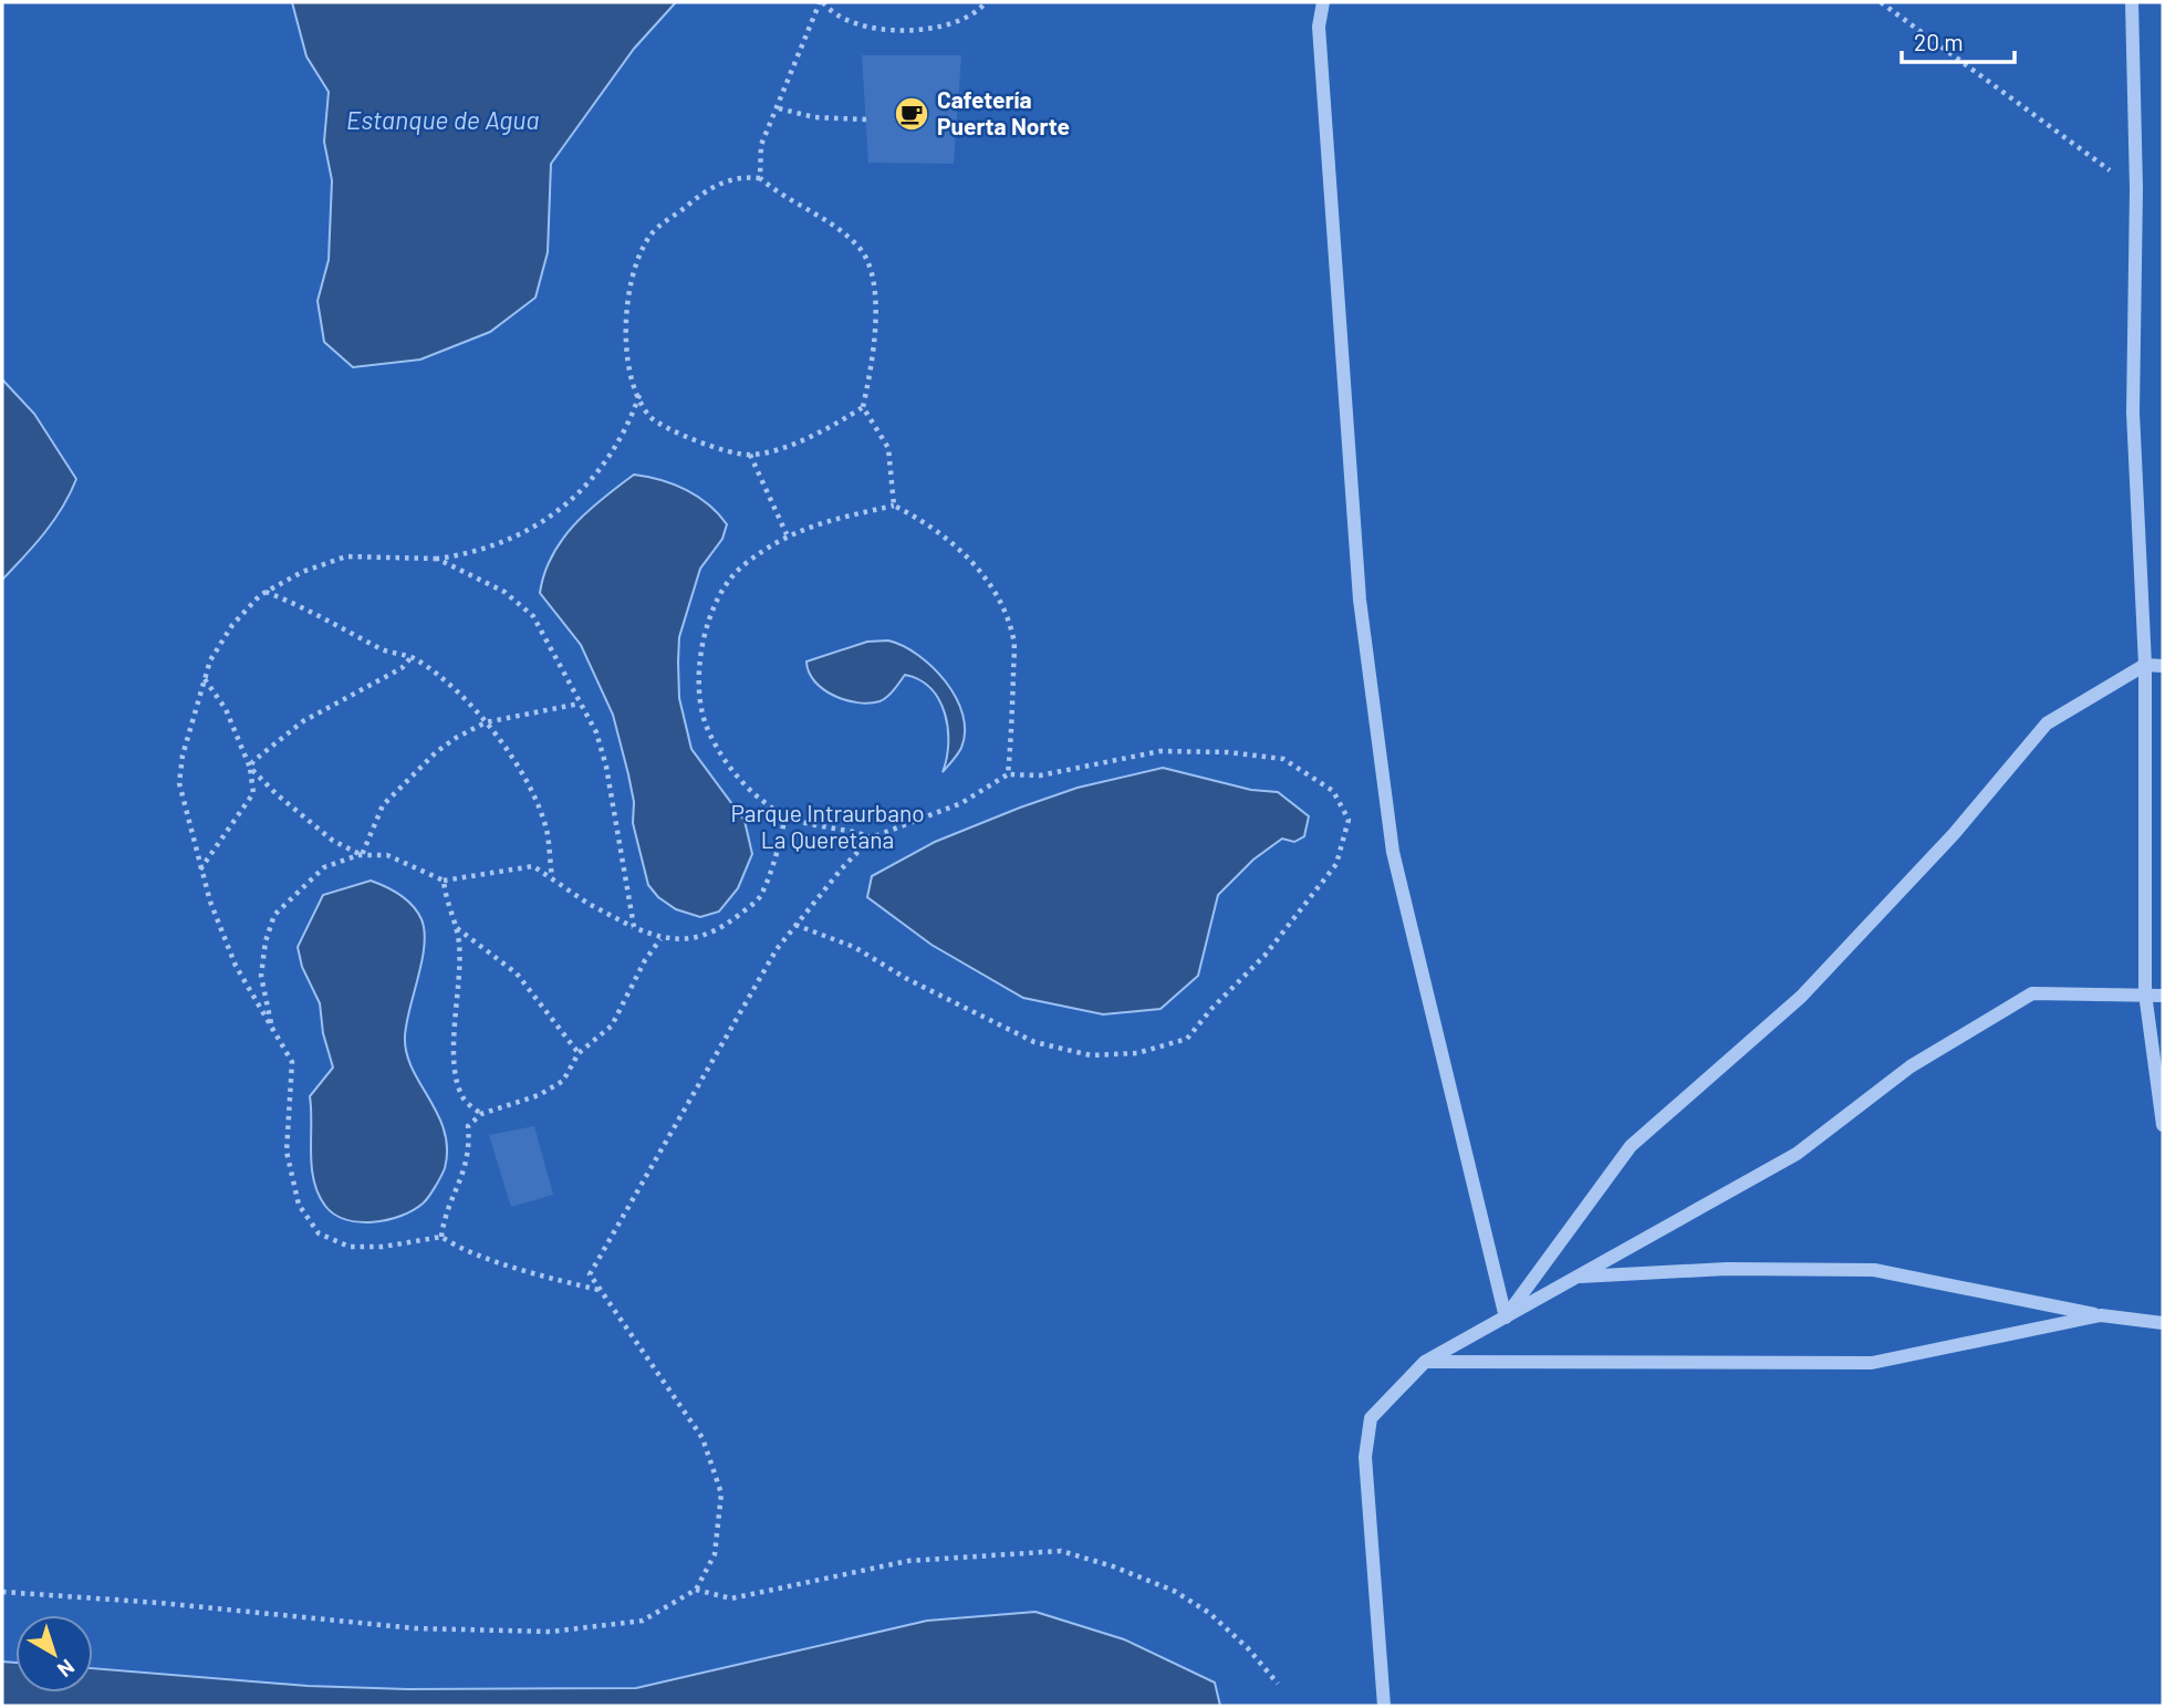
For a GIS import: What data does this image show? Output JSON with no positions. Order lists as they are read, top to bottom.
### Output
{
  "water": ["Estanque de Agua"],
  "parks": ["Parque Intraurbano La Queretana"],
  "places": {
    "cafe": ["Cafetería Puerta Norte"]
  },
  "scale_bar": "20 m",
  "north": "bottom right"
}
